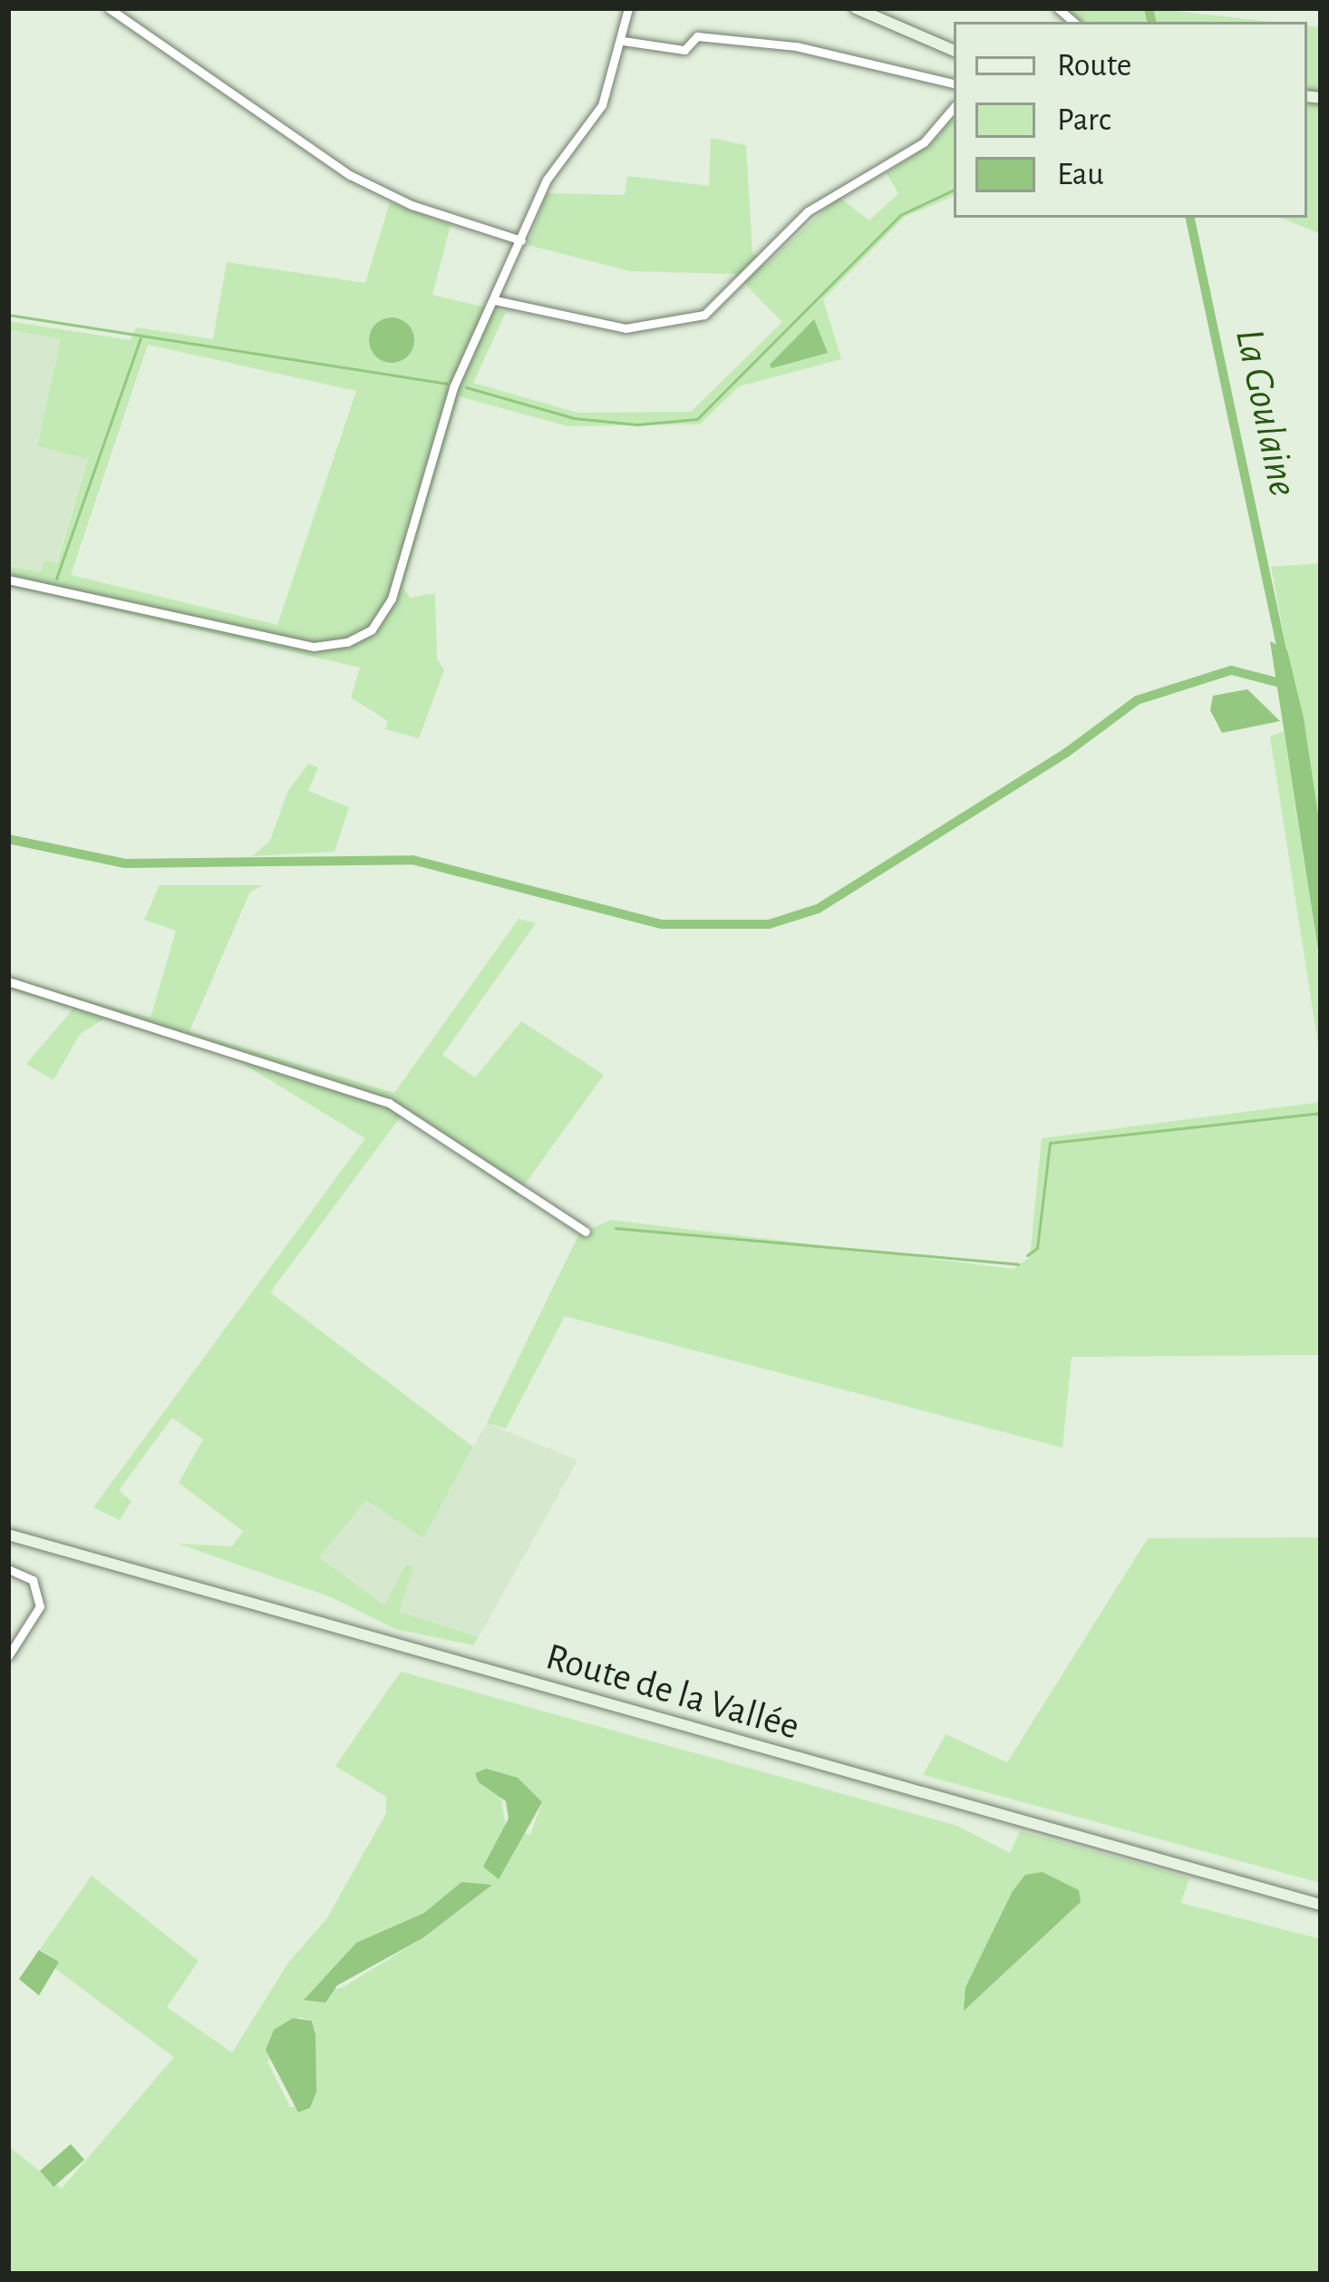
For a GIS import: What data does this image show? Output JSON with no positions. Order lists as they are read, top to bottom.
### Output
{
  "streets": {
    "main road": ["Route de la Vallée"]
  },
  "water": ["La Goulaine"],
  "legend": ["Route", "Parc", "Eau"]
}
